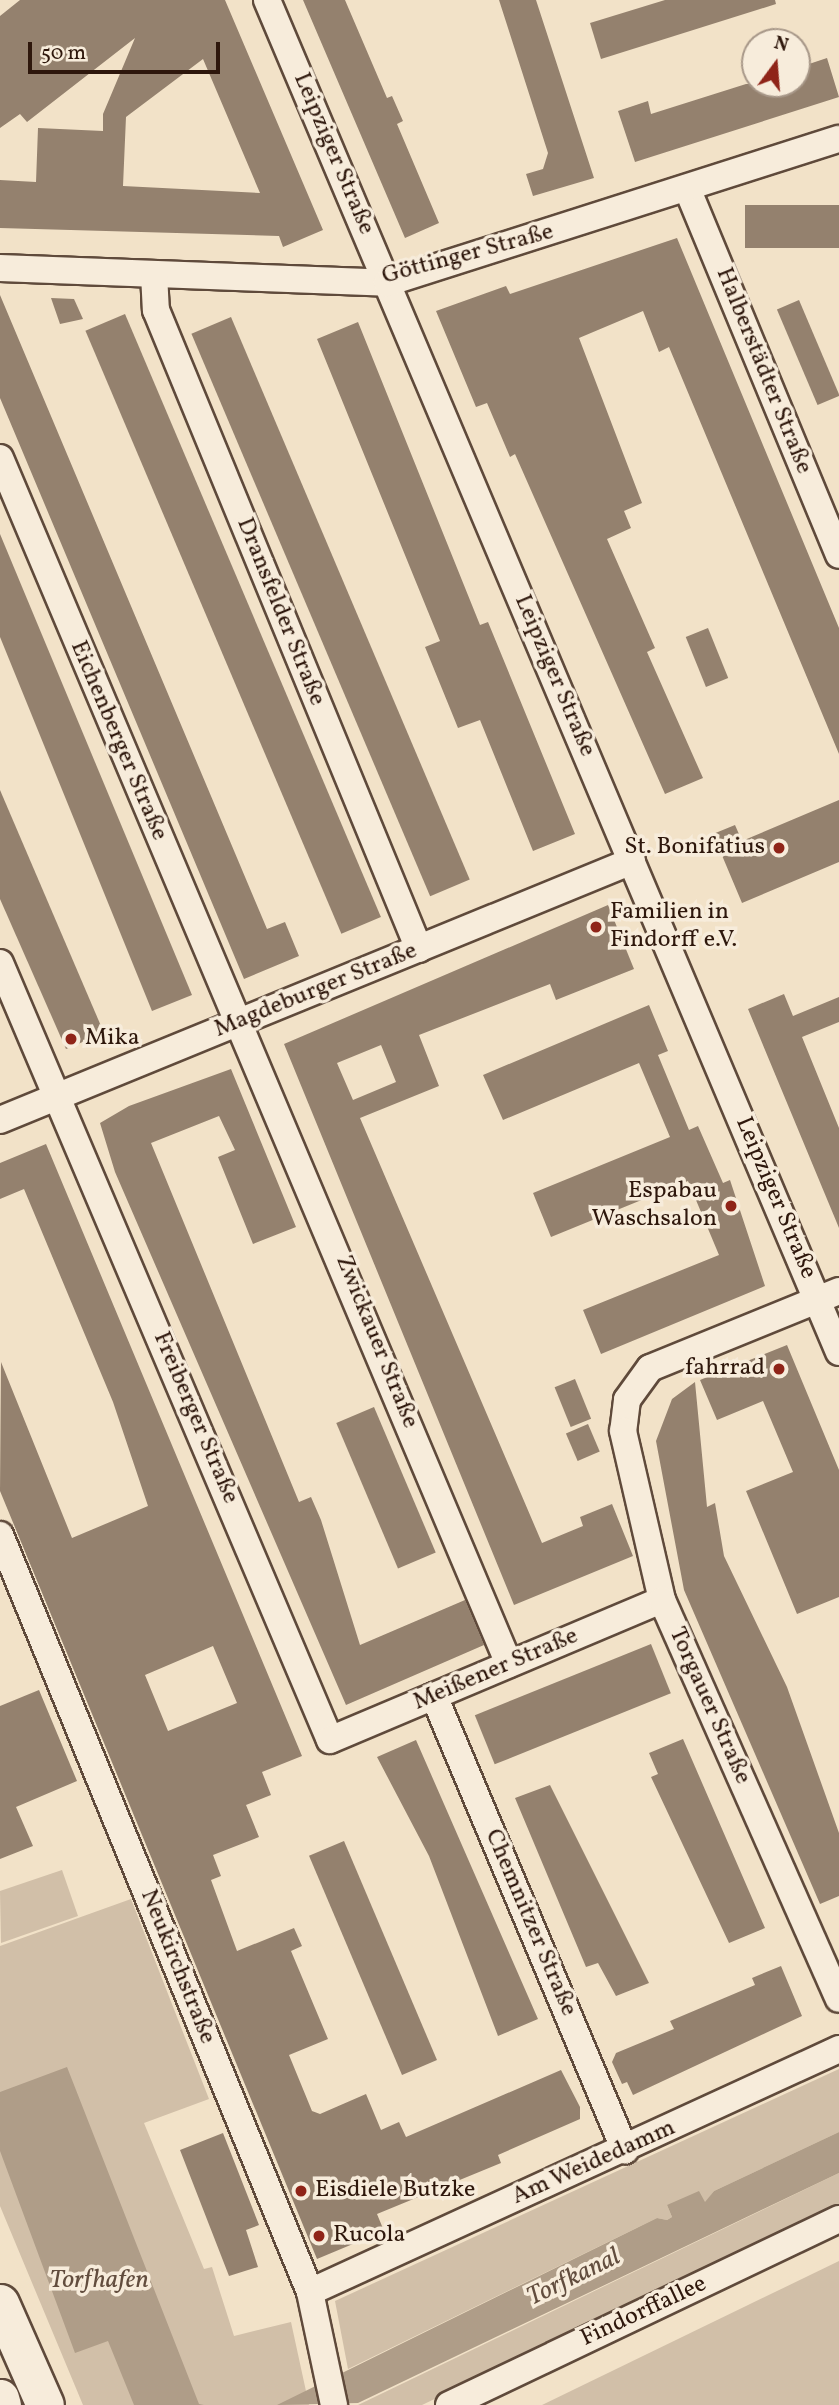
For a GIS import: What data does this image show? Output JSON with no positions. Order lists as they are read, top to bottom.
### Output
{
  "streets": {
    "street": [
      "Leipziger Straße",
      "Göttinger Straße",
      "Halberstädter Straße",
      "Dransfelder Straße",
      "Eichenberger Straße",
      "Magdeburger Straße",
      "Zwickauer Straße",
      "Freiberger Straße",
      "Meißener Straße",
      "Torgauer Straße",
      "Chemnitzer Straße",
      "Neukirchstraße",
      "Am Weidedamm",
      "Findorffallee"
    ]
  },
  "crossings": [
    ["Leipziger Straße", "Göttinger Straße"],
    ["Leipziger Straße", "Magdeburger Straße"],
    ["Leipziger Straße", "Torgauer Straße"],
    ["Göttinger Straße", "Halberstädter Straße"],
    ["Göttinger Straße", "Dransfelder Straße"],
    ["Dransfelder Straße", "Magdeburger Straße"],
    ["Eichenberger Straße", "Magdeburger Straße"],
    ["Eichenberger Straße", "Zwickauer Straße"],
    ["Magdeburger Straße", "Zwickauer Straße"],
    ["Magdeburger Straße", "Freiberger Straße"],
    ["Zwickauer Straße", "Meißener Straße"],
    ["Freiberger Straße", "Meißener Straße"],
    ["Meißener Straße", "Torgauer Straße"],
    ["Meißener Straße", "Chemnitzer Straße"],
    ["Chemnitzer Straße", "Am Weidedamm"],
    ["Neukirchstraße", "Am Weidedamm"]
  ],
  "water": ["Torfkanal", "Torfhafen"],
  "places": [
    "St. Bonifatius",
    "Familien in Findorff e.V.",
    "Mika",
    "Espabau Waschsalon",
    "fahrrad",
    "Eisdiele Butzke",
    "Rucola"
  ],
  "scale_bar": "50 m",
  "north": "top"
}
